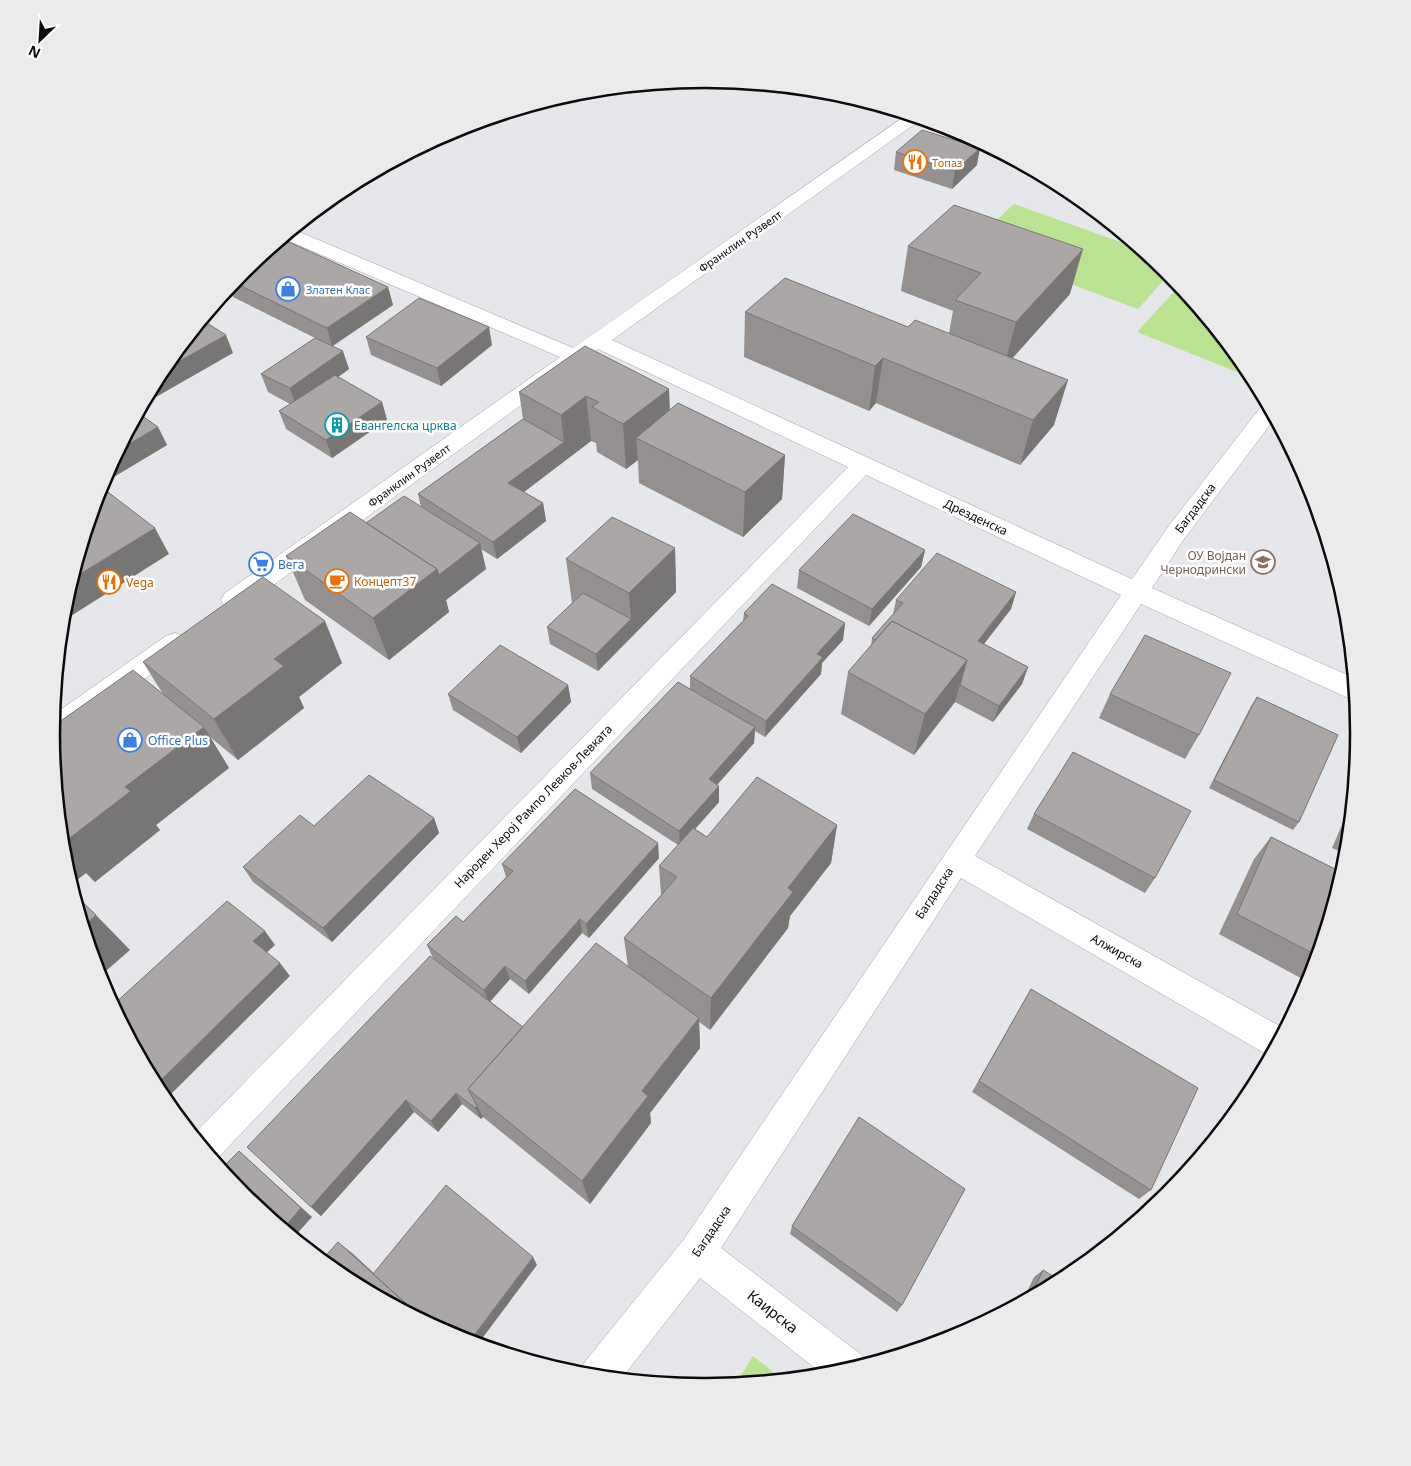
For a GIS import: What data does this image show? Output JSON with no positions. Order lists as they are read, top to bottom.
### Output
{
  "streets": {
    "street": [
      "Франклин Рузвелт",
      "Багдадска",
      "Дрезденска",
      "Народен Херој Рампо Левков-Левката",
      "Алжирска",
      "Каирска"
    ]
  },
  "crossings": [
    ["Франклин Рузвелт", "Дрезденска"],
    ["Багдадска", "Дрезденска"],
    ["Багдадска", "Алжирска"],
    ["Багдадска", "Каирска"],
    ["Дрезденска", "Народен Херој Рампо Левков-Левката"]
  ],
  "places": {
    "restaurant": ["Топаз", "Vega"],
    "shop": ["Златен Клас", "Office Plus"],
    "building": ["Евангелска црква"],
    "school or university": ["ОУ Војдан Чернодрински"],
    "supermarket": ["Вега"],
    "cafe": ["Концепт37"]
  },
  "north": "bottom left"
}
